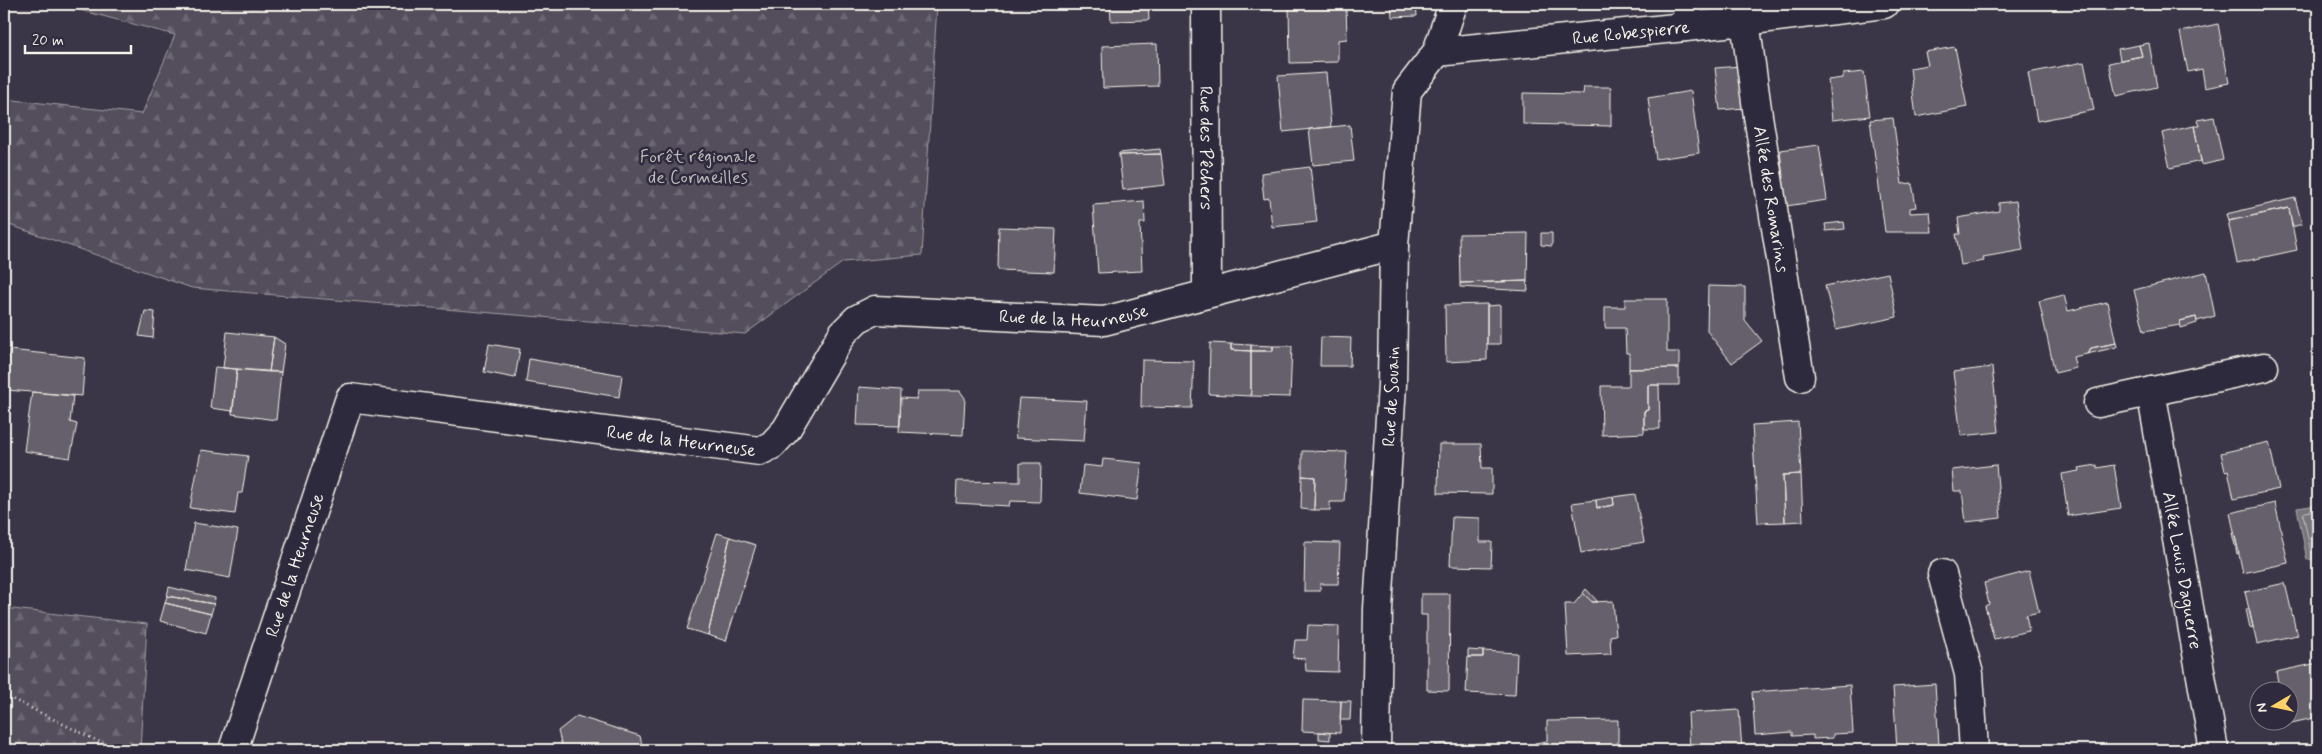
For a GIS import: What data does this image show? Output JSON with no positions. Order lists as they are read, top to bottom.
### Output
{
  "streets": {
    "street": [
      "Rue Robespierre",
      "Rue des Pêchers",
      "Allée des Romarins",
      "Rue de la Heurneuse",
      "Rue de Souain",
      "Allée Louis Daguerre"
    ]
  },
  "crossings": [
    ["Rue Robespierre", "Allée des Romarins"],
    ["Rue Robespierre", "Rue de Souain"],
    ["Rue des Pêchers", "Rue de la Heurneuse"],
    ["Rue de la Heurneuse", "Rue de Souain"]
  ],
  "parks": ["Forêt régionale de Cormeilles"],
  "scale_bar": "20 m",
  "north": "left"
}
